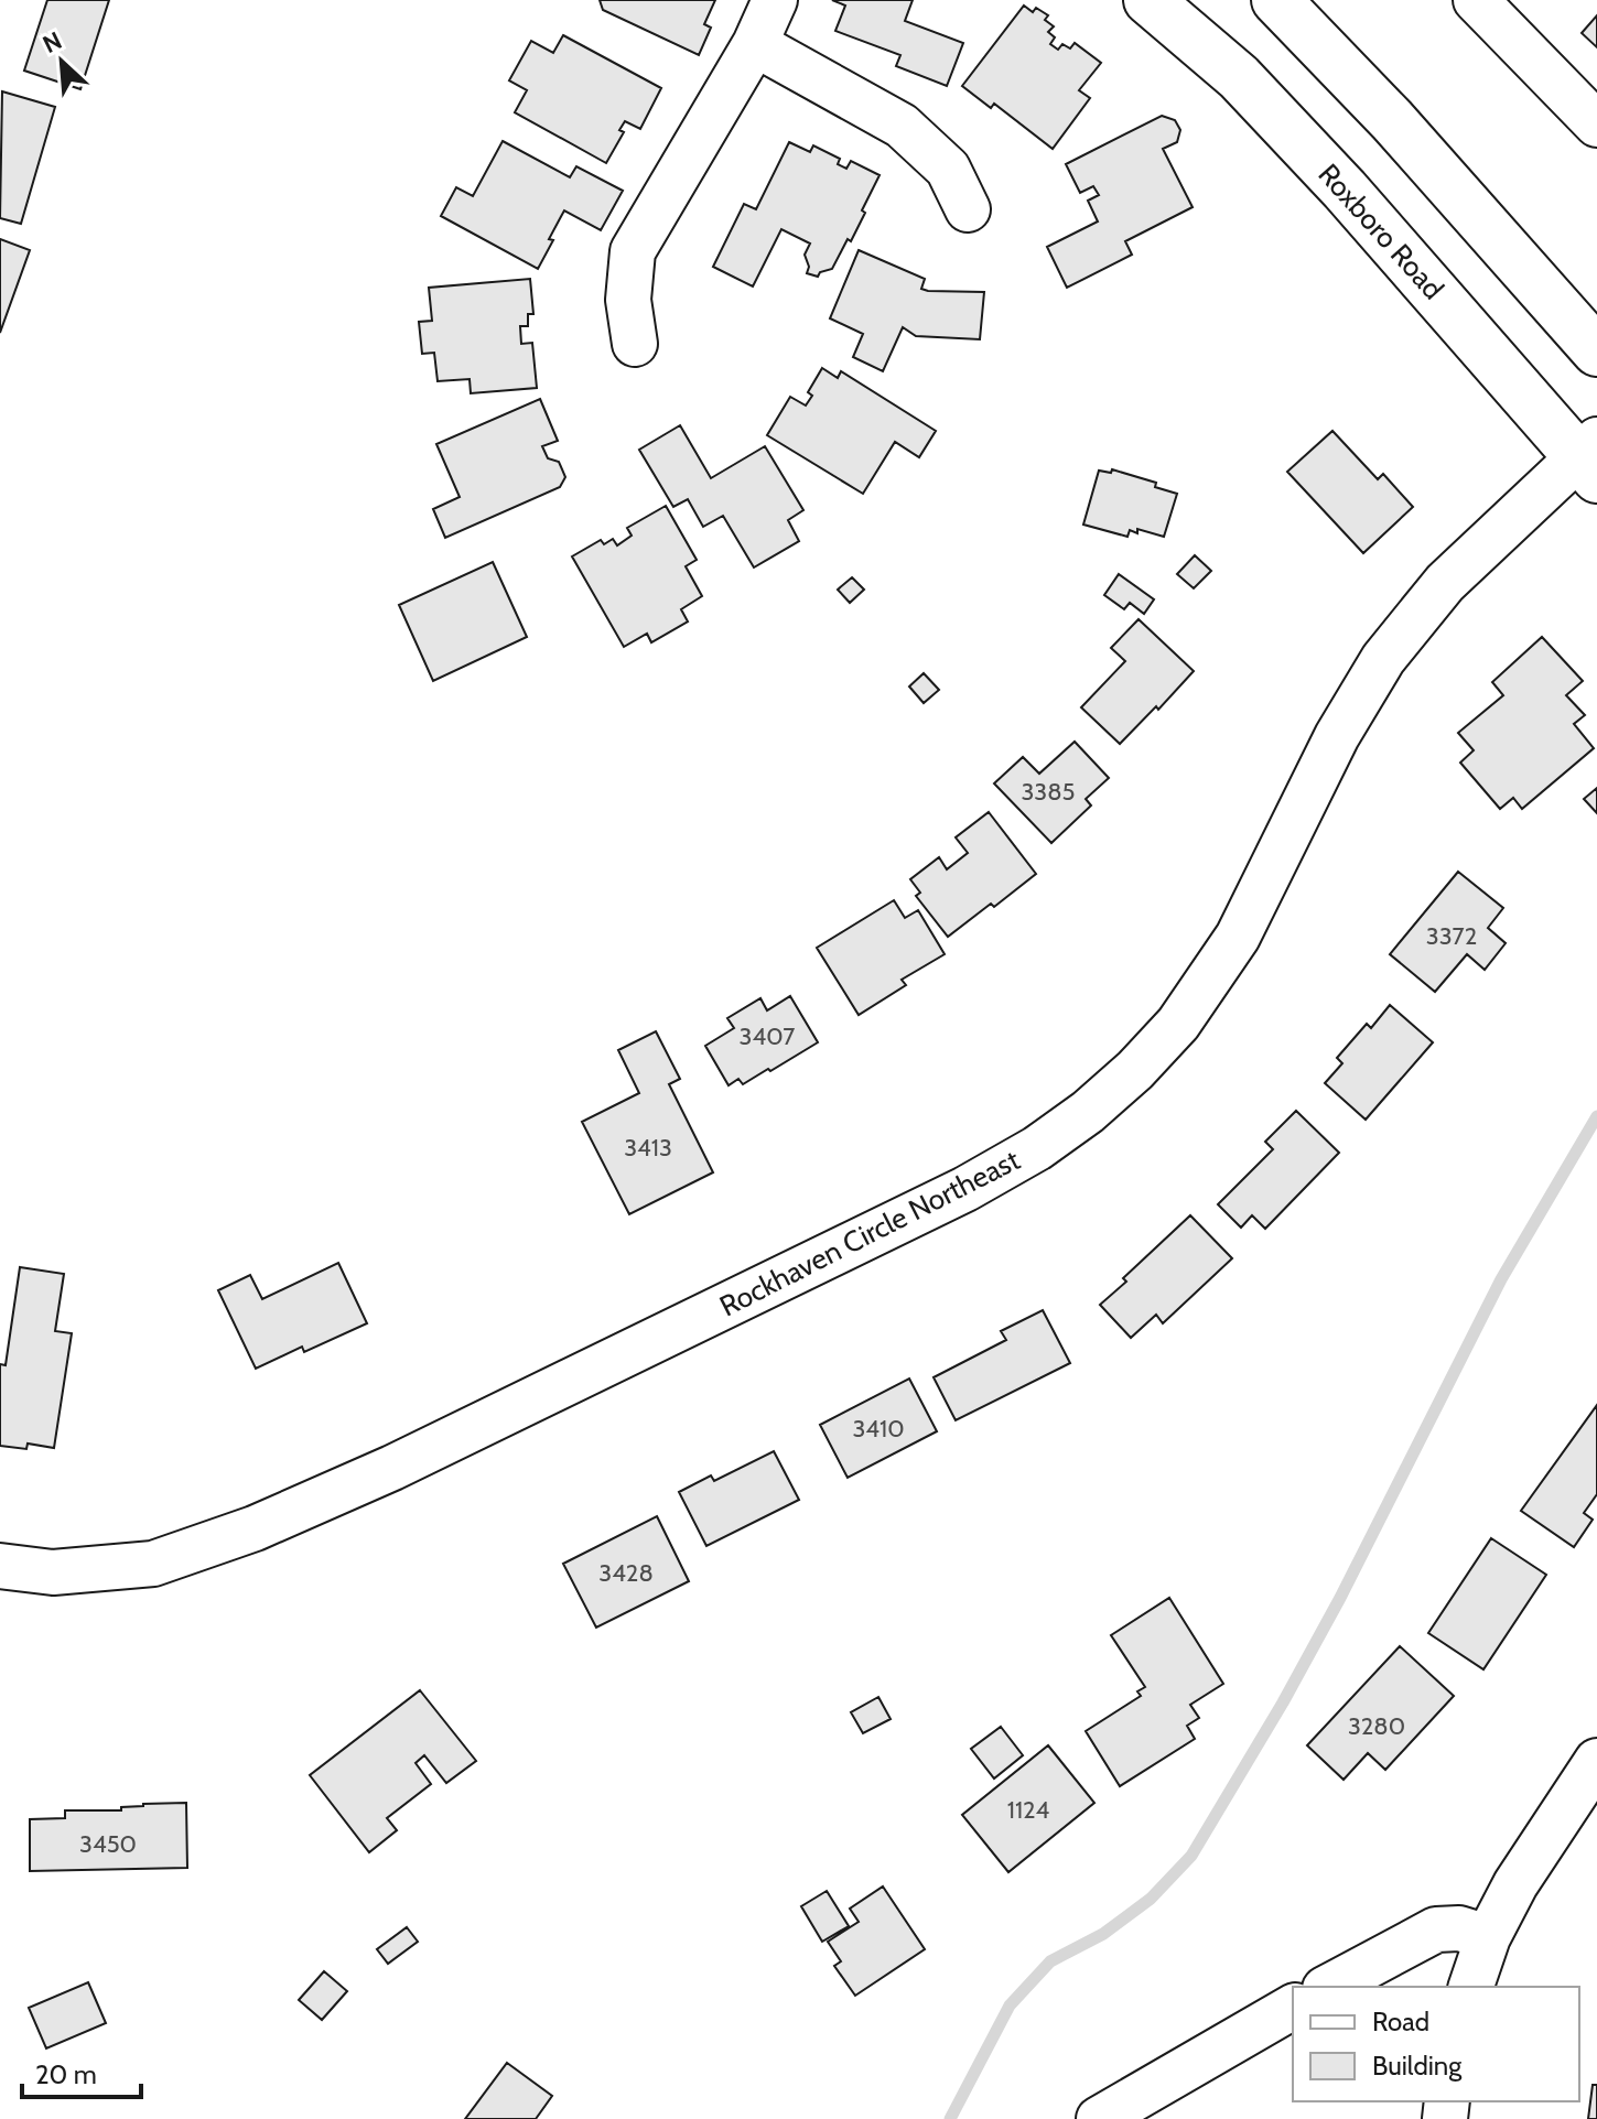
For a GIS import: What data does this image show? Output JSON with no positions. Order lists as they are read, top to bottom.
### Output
{
  "streets": {
    "main road": ["Roxboro Road"],
    "street": ["Rockhaven Circle Northeast"]
  },
  "crossings": [
    ["Roxboro Road", "Rockhaven Circle Northeast"]
  ],
  "house_numbers": [
    "3385",
    "3372",
    "3407",
    "3413",
    "3410",
    "3428",
    "3280",
    "1124",
    "3450"
  ],
  "legend": ["Road", "Building"],
  "scale_bar": "20 m",
  "north": "top left"
}
